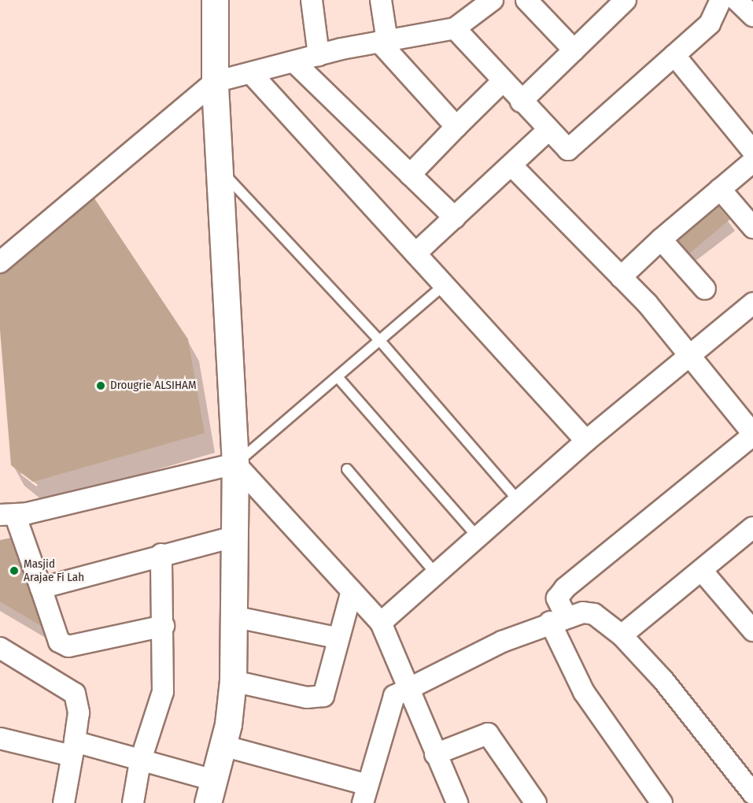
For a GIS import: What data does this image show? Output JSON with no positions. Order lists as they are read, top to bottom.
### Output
{
  "places": ["Drougrie ALSIHAM", "Masjid Arajae Fi Lah"]
}
